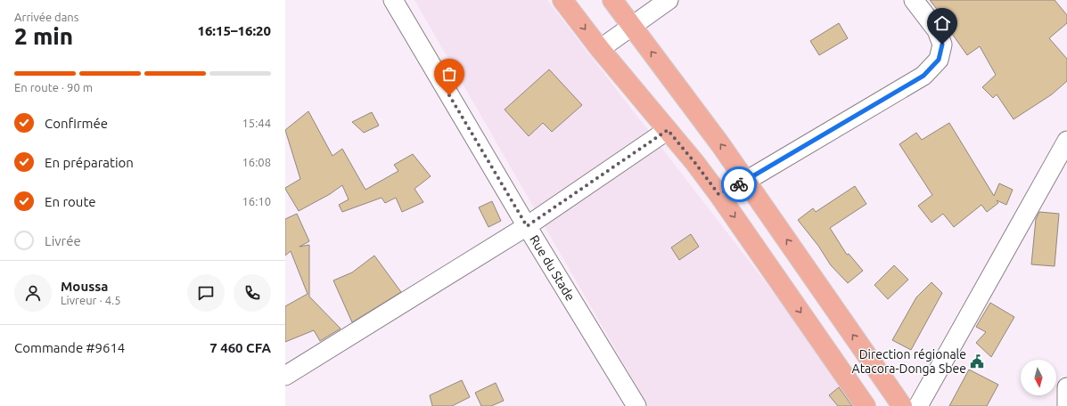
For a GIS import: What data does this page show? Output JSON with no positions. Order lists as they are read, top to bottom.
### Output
{
  "streets": {
    "street": ["Rue du Stade"]
  },
  "places": {
    "public building": ["Direction régionale Atacora-Donga Sbee"]
  },
  "north": "bottom",
  "page": {
    "heading": ["2 min", "Arrivée dans", "16:15–16:20"],
    "panel": [
      "Moussa",
      "Livreur · 4.5",
      "Commande #9614",
      "7 460 CFA"
    ],
    "bar": "En route · 90 m",
    "list": [
      ["Confirmée", "15:44"],
      ["En préparation", "16:08"],
      ["En route", "16:10"],
      "Livrée"
    ]
  }
}
